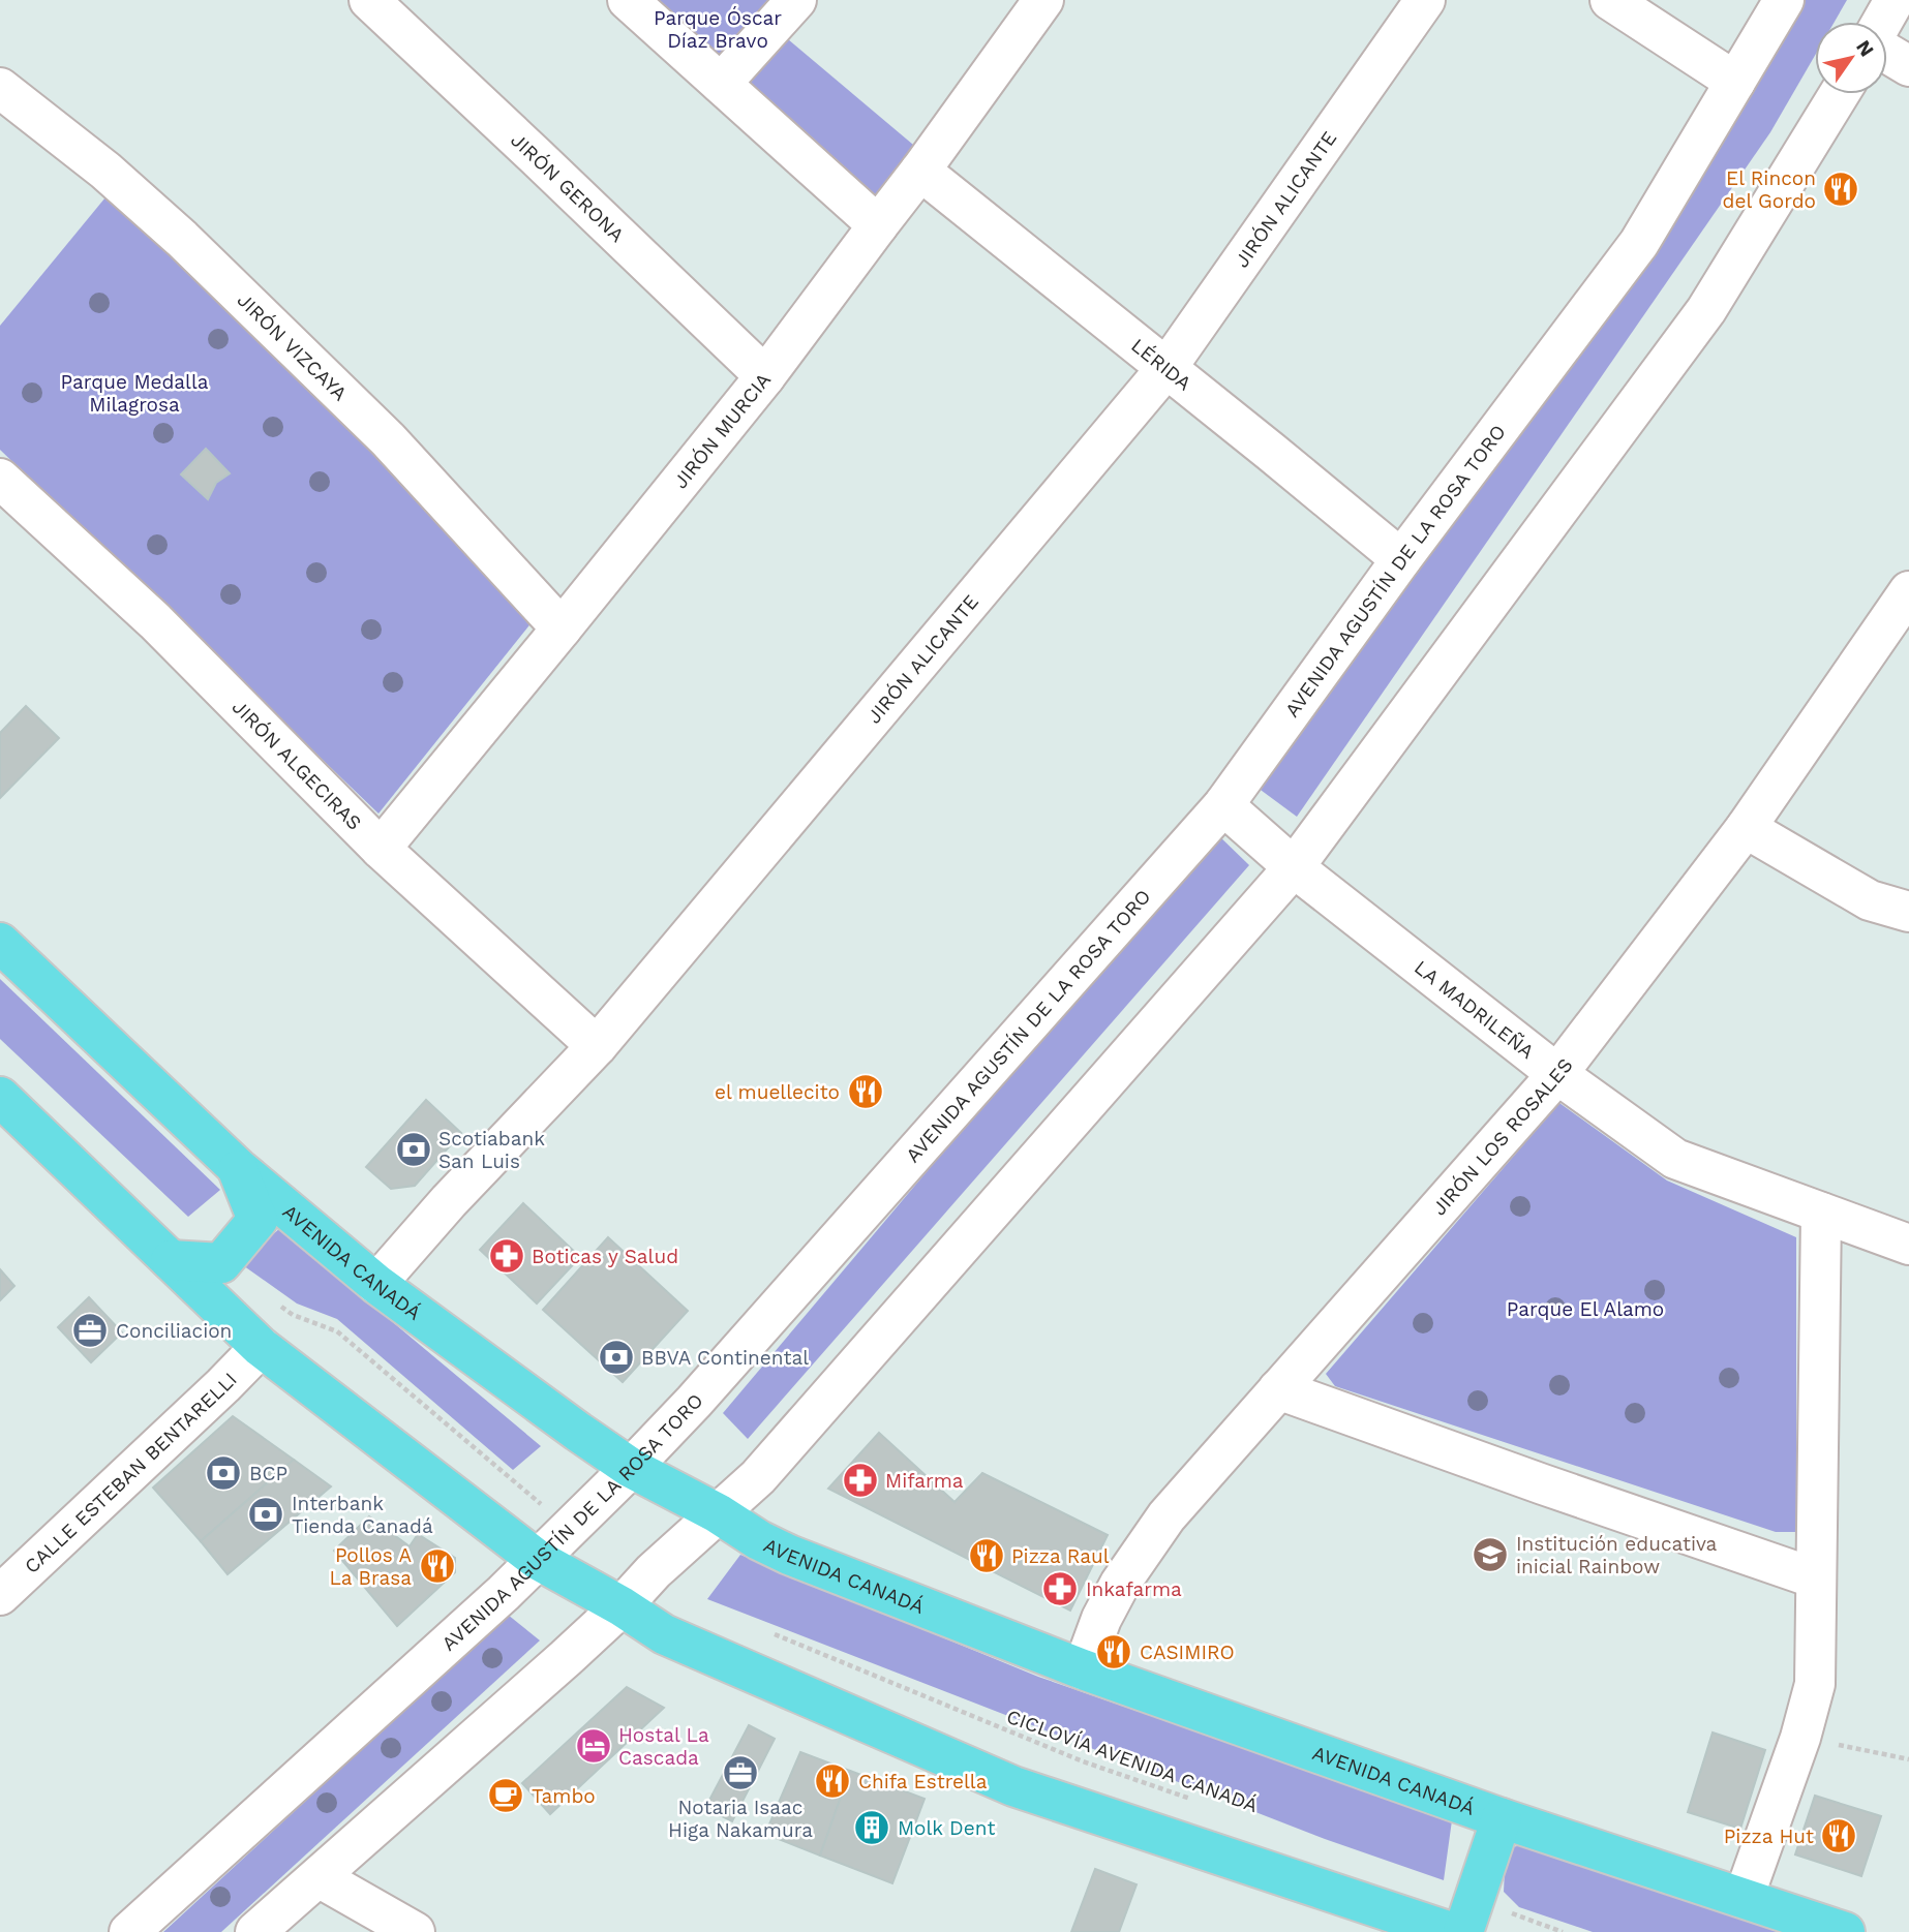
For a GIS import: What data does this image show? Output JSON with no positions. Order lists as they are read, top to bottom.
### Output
{
  "streets": {
    "main road": ["AVENIDA CANADÁ"],
    "street": [
      "JIRÓN GERONA",
      "JIRÓN ALICANTE",
      "JIRÓN VIZCAYA",
      "LÉRIDA",
      "JIRÓN MURCIA",
      "AVENIDA AGUSTÍN DE LA ROSA TORO",
      "JIRÓN ALGECIRAS",
      "LA MADRILEÑA",
      "JIRÓN LOS ROSALES",
      "CALLE ESTEBAN BENTARELLI"
    ],
    "path": ["CICLOVÍA AVENIDA CANADÁ"]
  },
  "crossings": [
    ["JIRÓN GERONA", "JIRÓN MURCIA"],
    ["JIRÓN ALICANTE", "LÉRIDA"],
    ["JIRÓN ALICANTE", "JIRÓN ALGECIRAS"],
    ["JIRÓN ALICANTE", "AVENIDA CANADÁ"],
    ["JIRÓN VIZCAYA", "JIRÓN MURCIA"],
    ["LÉRIDA", "JIRÓN MURCIA"],
    ["LÉRIDA", "AVENIDA AGUSTÍN DE LA ROSA TORO"],
    ["JIRÓN MURCIA", "JIRÓN ALGECIRAS"],
    ["AVENIDA AGUSTÍN DE LA ROSA TORO", "LA MADRILEÑA"],
    ["AVENIDA AGUSTÍN DE LA ROSA TORO", "AVENIDA CANADÁ"],
    ["LA MADRILEÑA", "JIRÓN LOS ROSALES"],
    ["JIRÓN LOS ROSALES", "AVENIDA CANADÁ"]
  ],
  "parks": ["Parque Óscar Díaz Bravo", "Parque Medalla Milagrosa", "Parque El Alamo"],
  "places": {
    "restaurant": [
      "El Rincon del Gordo",
      "el muellecito",
      "Pizza Raul",
      "Pollos A La Brasa",
      "CASIMIRO",
      "Chifa Estrella",
      "Pizza Hut"
    ],
    "bank": [
      "Scotiabank San Luis",
      "BBVA Continental",
      "BCP",
      "Interbank Tienda Canadá"
    ],
    "pharmacy": ["Boticas y Salud", "Mifarma", "Inkafarma"],
    "office": ["Conciliacion", "Notaria Isaac Higa Nakamura"],
    "school or university": ["Institución educativa inicial Rainbow"],
    "hotel": ["Hostal La Cascada"],
    "cafe": ["Tambo"],
    "building": ["Molk Dent"]
  },
  "north": "top right"
}
